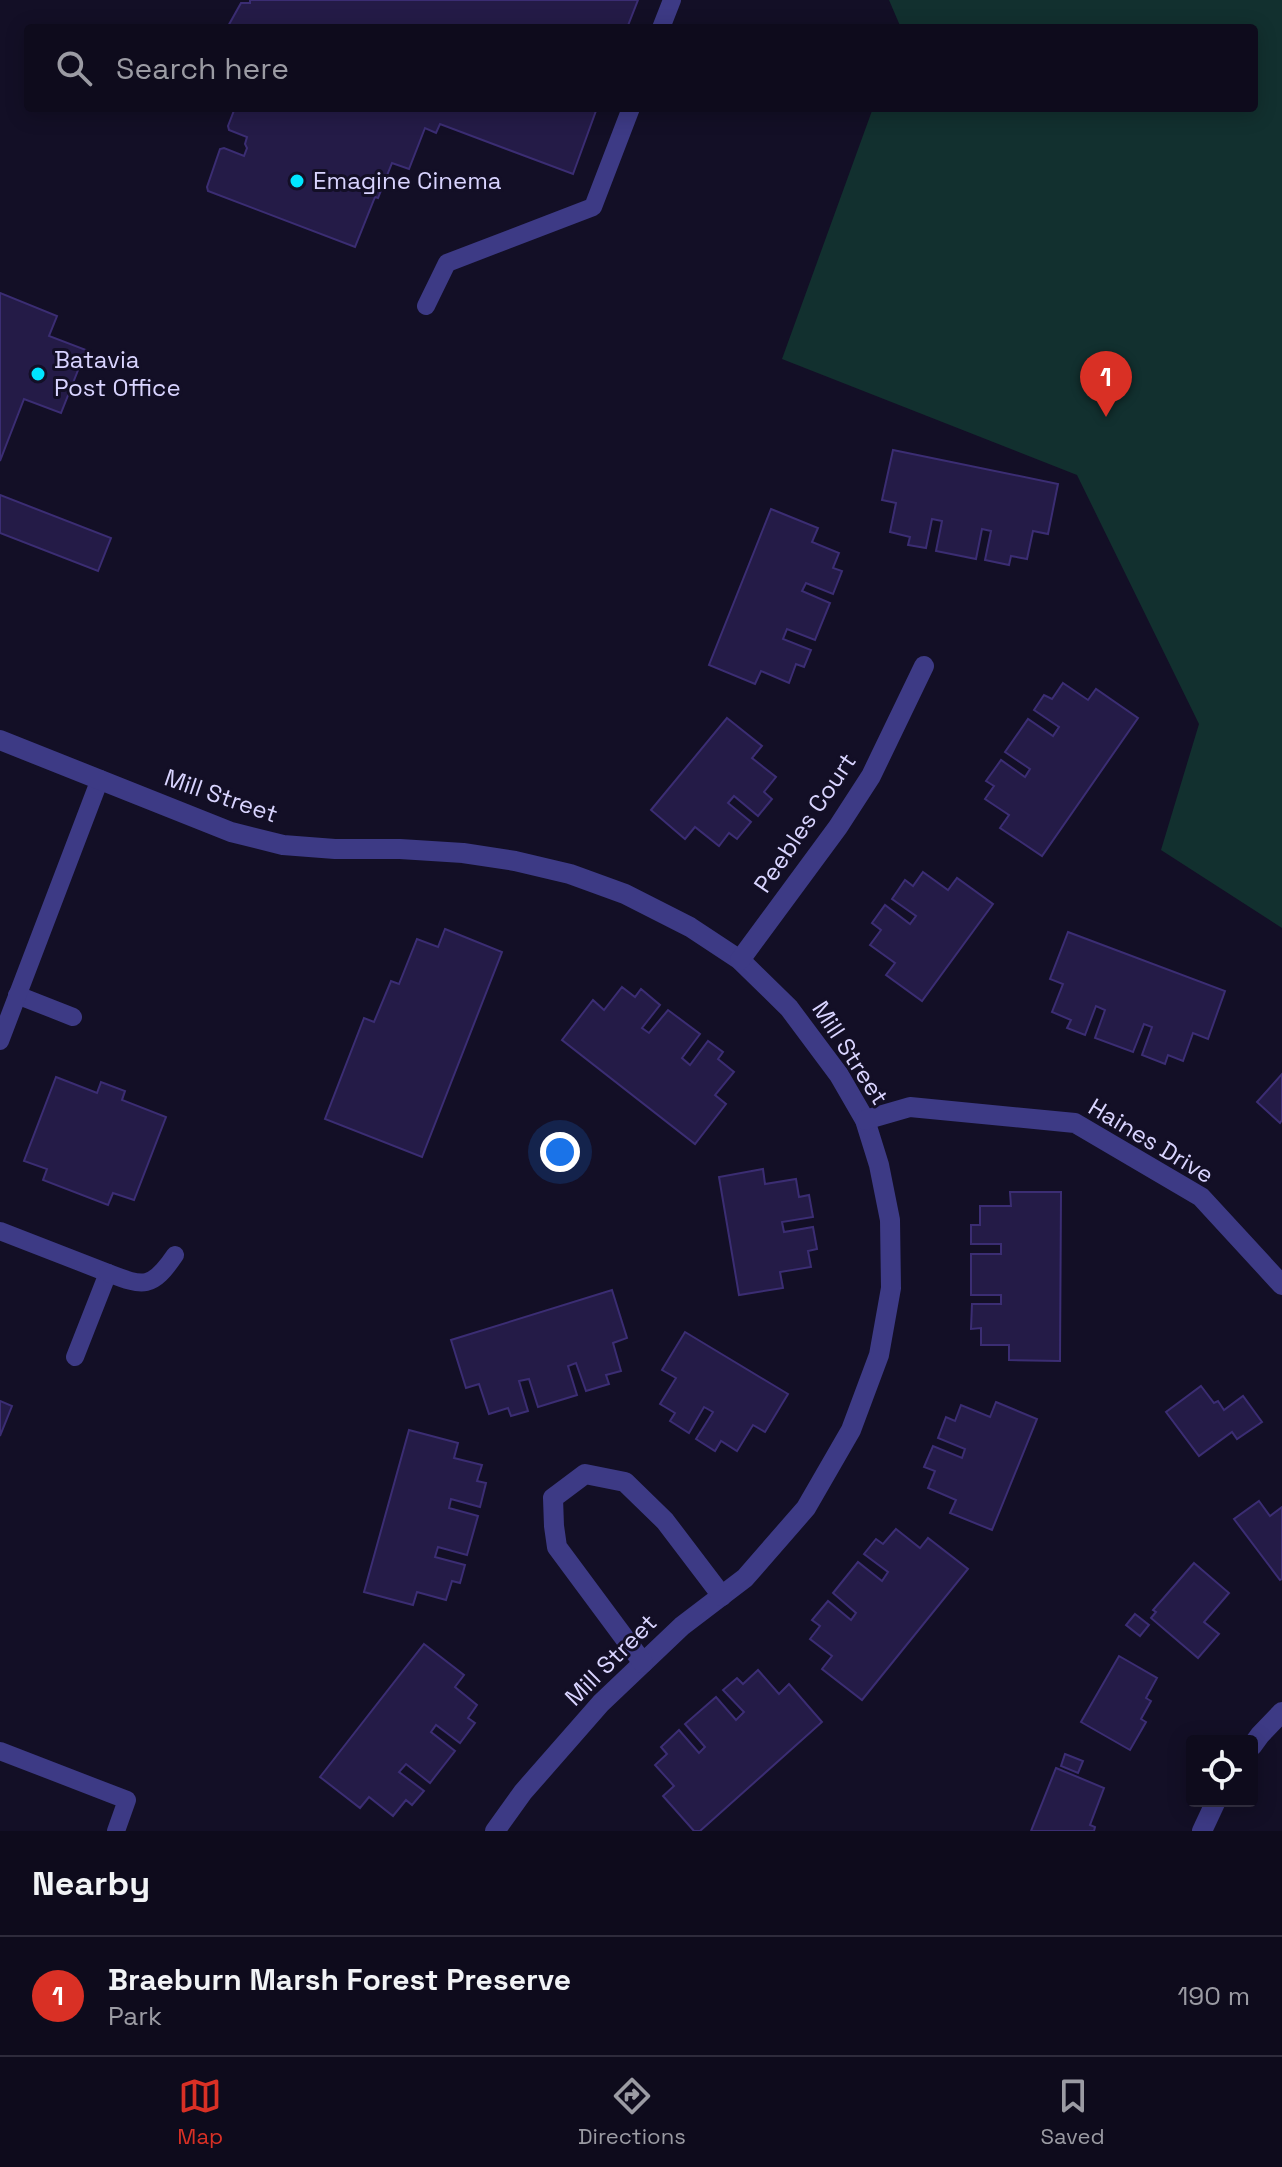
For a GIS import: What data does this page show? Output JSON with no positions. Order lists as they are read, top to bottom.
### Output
{
  "streets": {
    "street": ["Mill Street", "Peebles Court", "Haines Drive"]
  },
  "crossings": [
    ["Mill Street", "Peebles Court"],
    ["Mill Street", "Haines Drive"]
  ],
  "places": ["Emagine Cinema", "Batavia Post Office"],
  "page": {
    "search": "Search here",
    "pins": "1",
    "heading": "Nearby",
    "list": [
      {
        "mark": "1",
        "name": "Braeburn Marsh Forest Preserve",
        "note": "Park",
        "value": "190 m"
      }
    ],
    "nav": ["Map", "Directions", "Saved"]
  }
}
